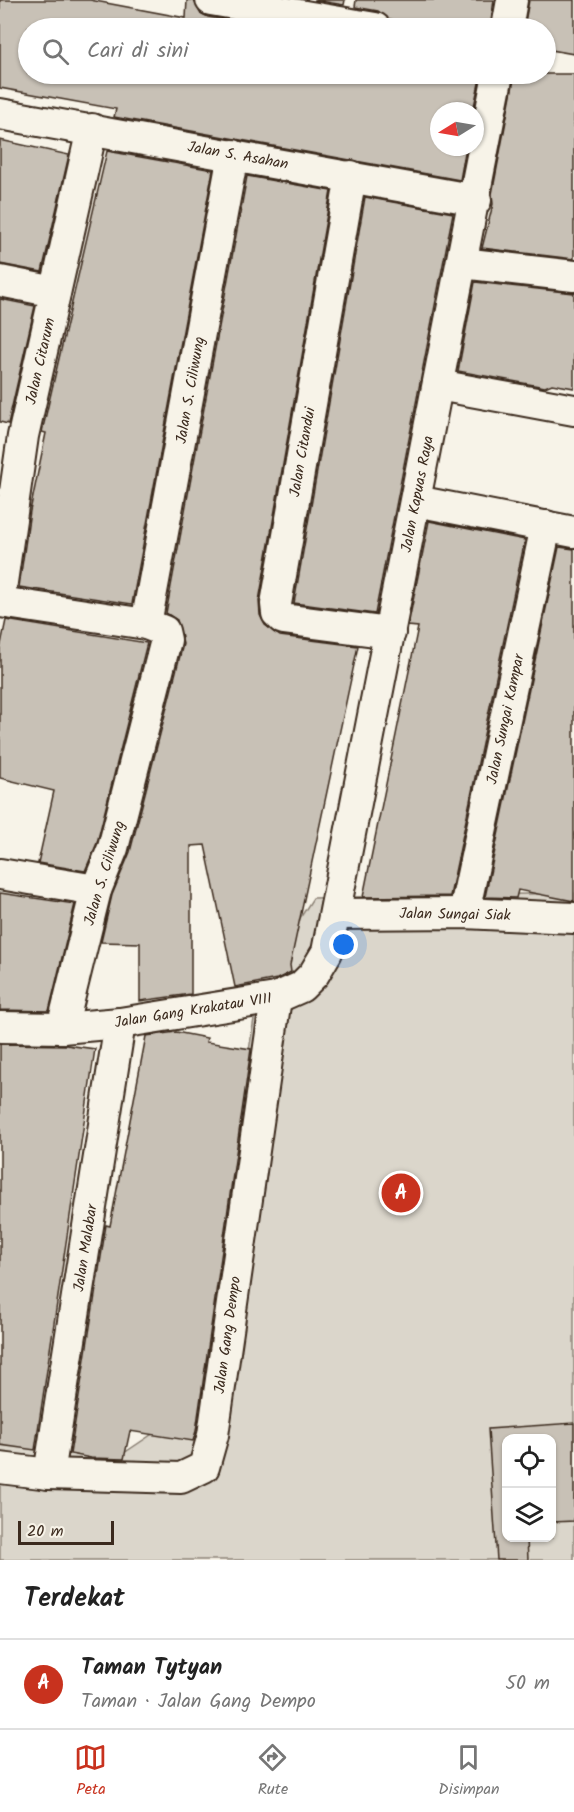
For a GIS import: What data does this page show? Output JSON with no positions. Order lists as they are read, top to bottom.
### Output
{
  "streets": {
    "street": [
      "Jalan S. Asahan",
      "Jalan Citarum",
      "Jalan S. Ciliwung",
      "Jalan Citandui",
      "Jalan Kapuas Raya",
      "Jalan Sungai Kampar",
      "Jalan Sungai Siak",
      "Jalan Gang Krakatau VIII",
      "Jalan Malabar",
      "Jalan Gang Dempo"
    ]
  },
  "crossings": [
    ["Jalan S. Asahan", "Jalan Citarum"],
    ["Jalan S. Asahan", "Jalan S. Ciliwung"],
    ["Jalan S. Asahan", "Jalan Citandui"],
    ["Jalan S. Asahan", "Jalan Kapuas Raya"],
    ["Jalan S. Ciliwung", "Jalan Gang Krakatau VIII"],
    ["Jalan Citandui", "Jalan Kapuas Raya"],
    ["Jalan Kapuas Raya", "Jalan Sungai Siak"],
    ["Jalan Kapuas Raya", "Jalan Gang Krakatau VIII"],
    ["Jalan Sungai Kampar", "Jalan Sungai Siak"],
    ["Jalan Sungai Siak", "Jalan Gang Krakatau VIII"],
    ["Jalan Gang Krakatau VIII", "Jalan Malabar"],
    ["Jalan Gang Krakatau VIII", "Jalan Gang Dempo"],
    ["Jalan Malabar", "Jalan Gang Dempo"]
  ],
  "scale_bar": "20 m",
  "north": "left",
  "page": {
    "search": "Cari di sini",
    "pins": "A",
    "scale": "20 m",
    "heading": "Terdekat",
    "list": [
      {
        "mark": "A",
        "name": "Taman Tytyan",
        "note": "Taman · Jalan Gang Dempo",
        "value": "50 m"
      }
    ],
    "nav": ["Peta", "Rute", "Disimpan"]
  }
}
